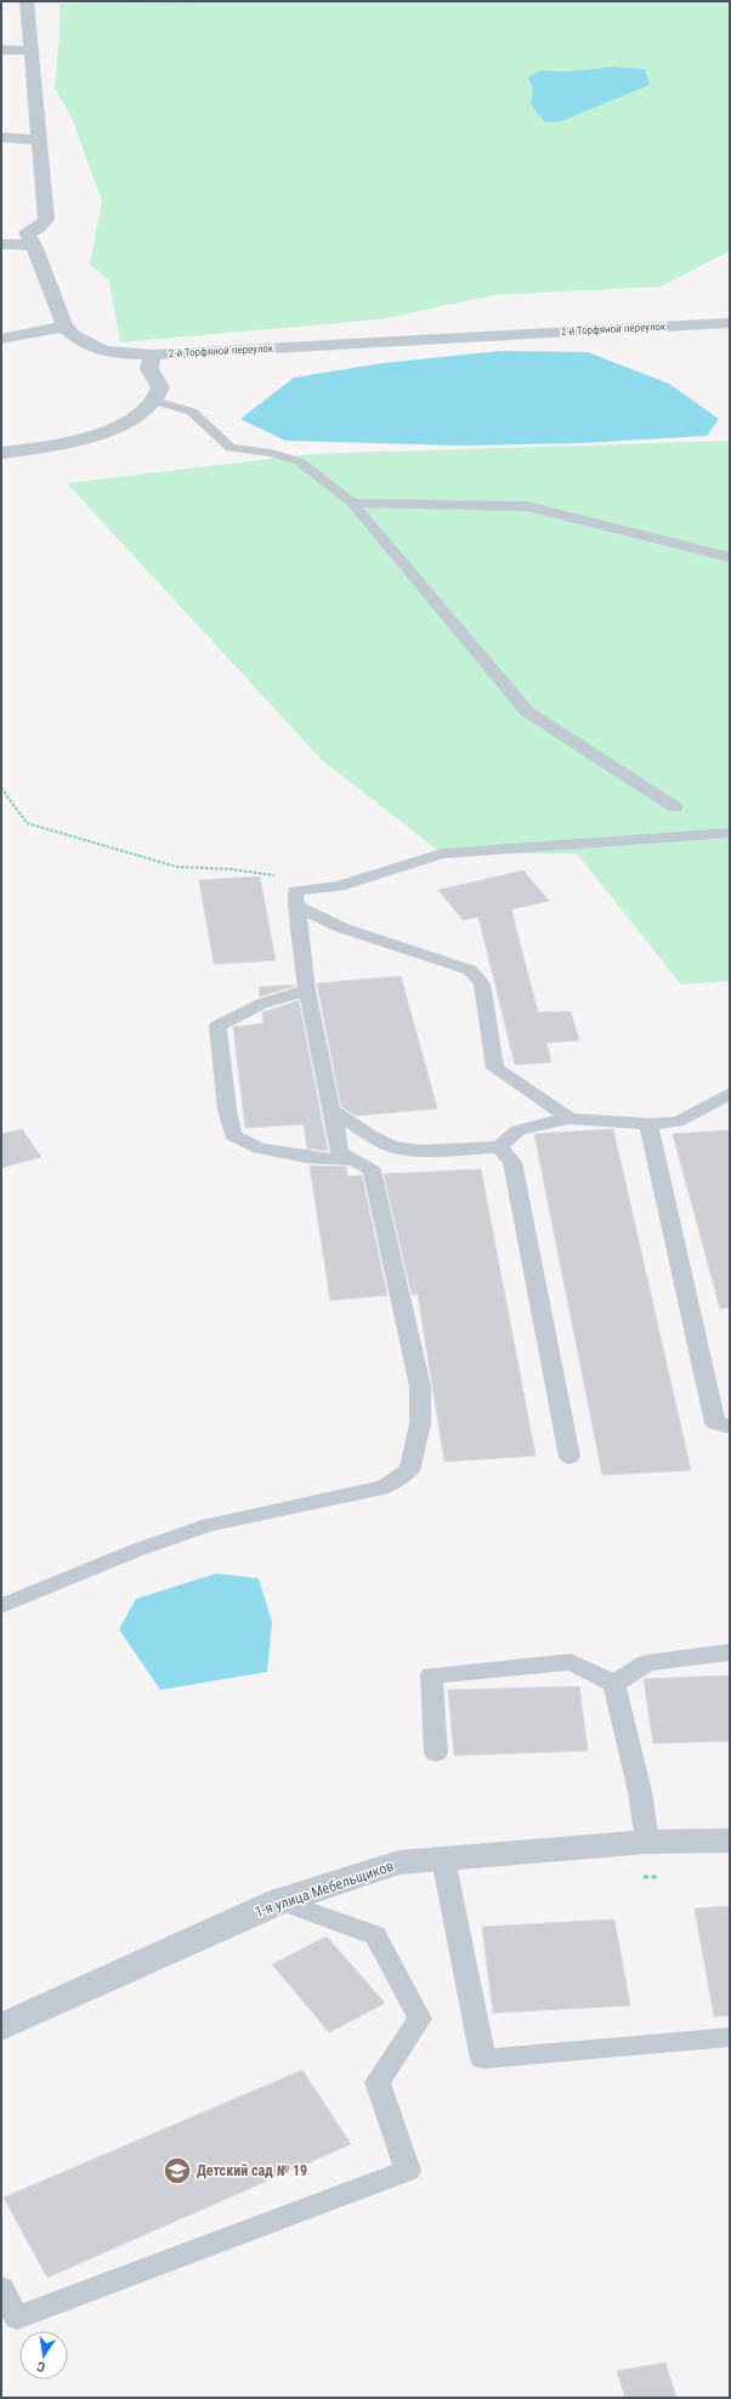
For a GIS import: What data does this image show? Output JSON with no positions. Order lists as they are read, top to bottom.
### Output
{
  "streets": {
    "street": ["2-й Торфяной переулок", "1-я улица Мебельщиков"]
  },
  "places": {
    "school or university": ["Детский сад № 19"]
  },
  "north": "bottom"
}
